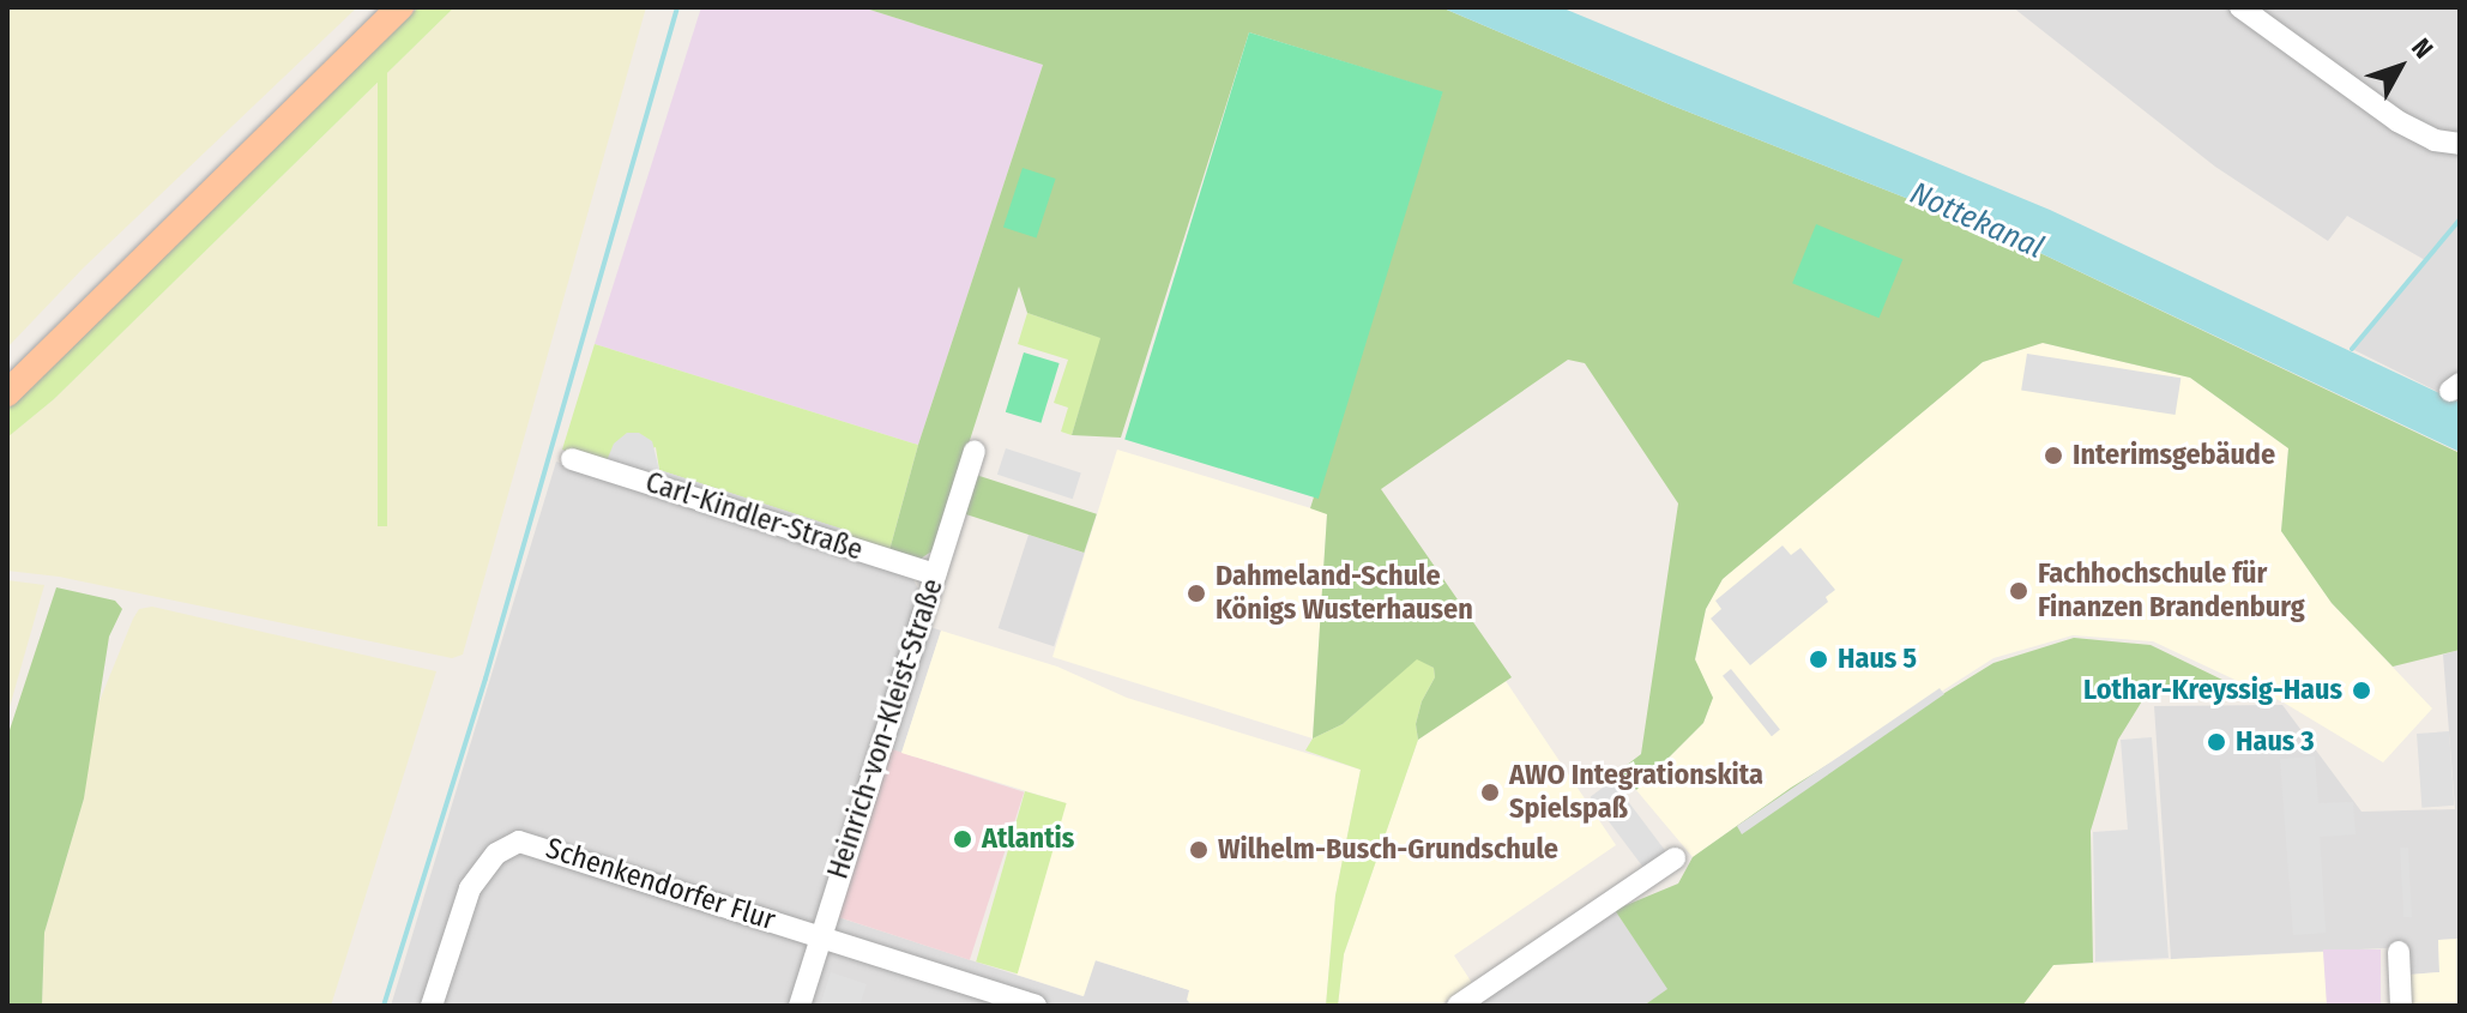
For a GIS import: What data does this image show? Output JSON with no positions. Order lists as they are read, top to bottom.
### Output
{
  "streets": {
    "street": ["Carl-Kindler-Straße", "Heinrich-von-Kleist-Straße", "Schenkendorfer Flur"]
  },
  "crossings": [
    ["Carl-Kindler-Straße", "Heinrich-von-Kleist-Straße"],
    ["Heinrich-von-Kleist-Straße", "Schenkendorfer Flur"]
  ],
  "water": ["Nottekanal"],
  "places": [
    "Interimsgebäude",
    "Fachhochschule für Finanzen Brandenburg",
    "Dahmeland-Schule Königs Wusterhausen",
    "Haus 5",
    "Lothar-Kreyssig-Haus",
    "Haus 3",
    "AWO Integrationskita Spielspaß",
    "Atlantis",
    "Wilhelm-Busch-Grundschule"
  ],
  "north": "top right"
}
